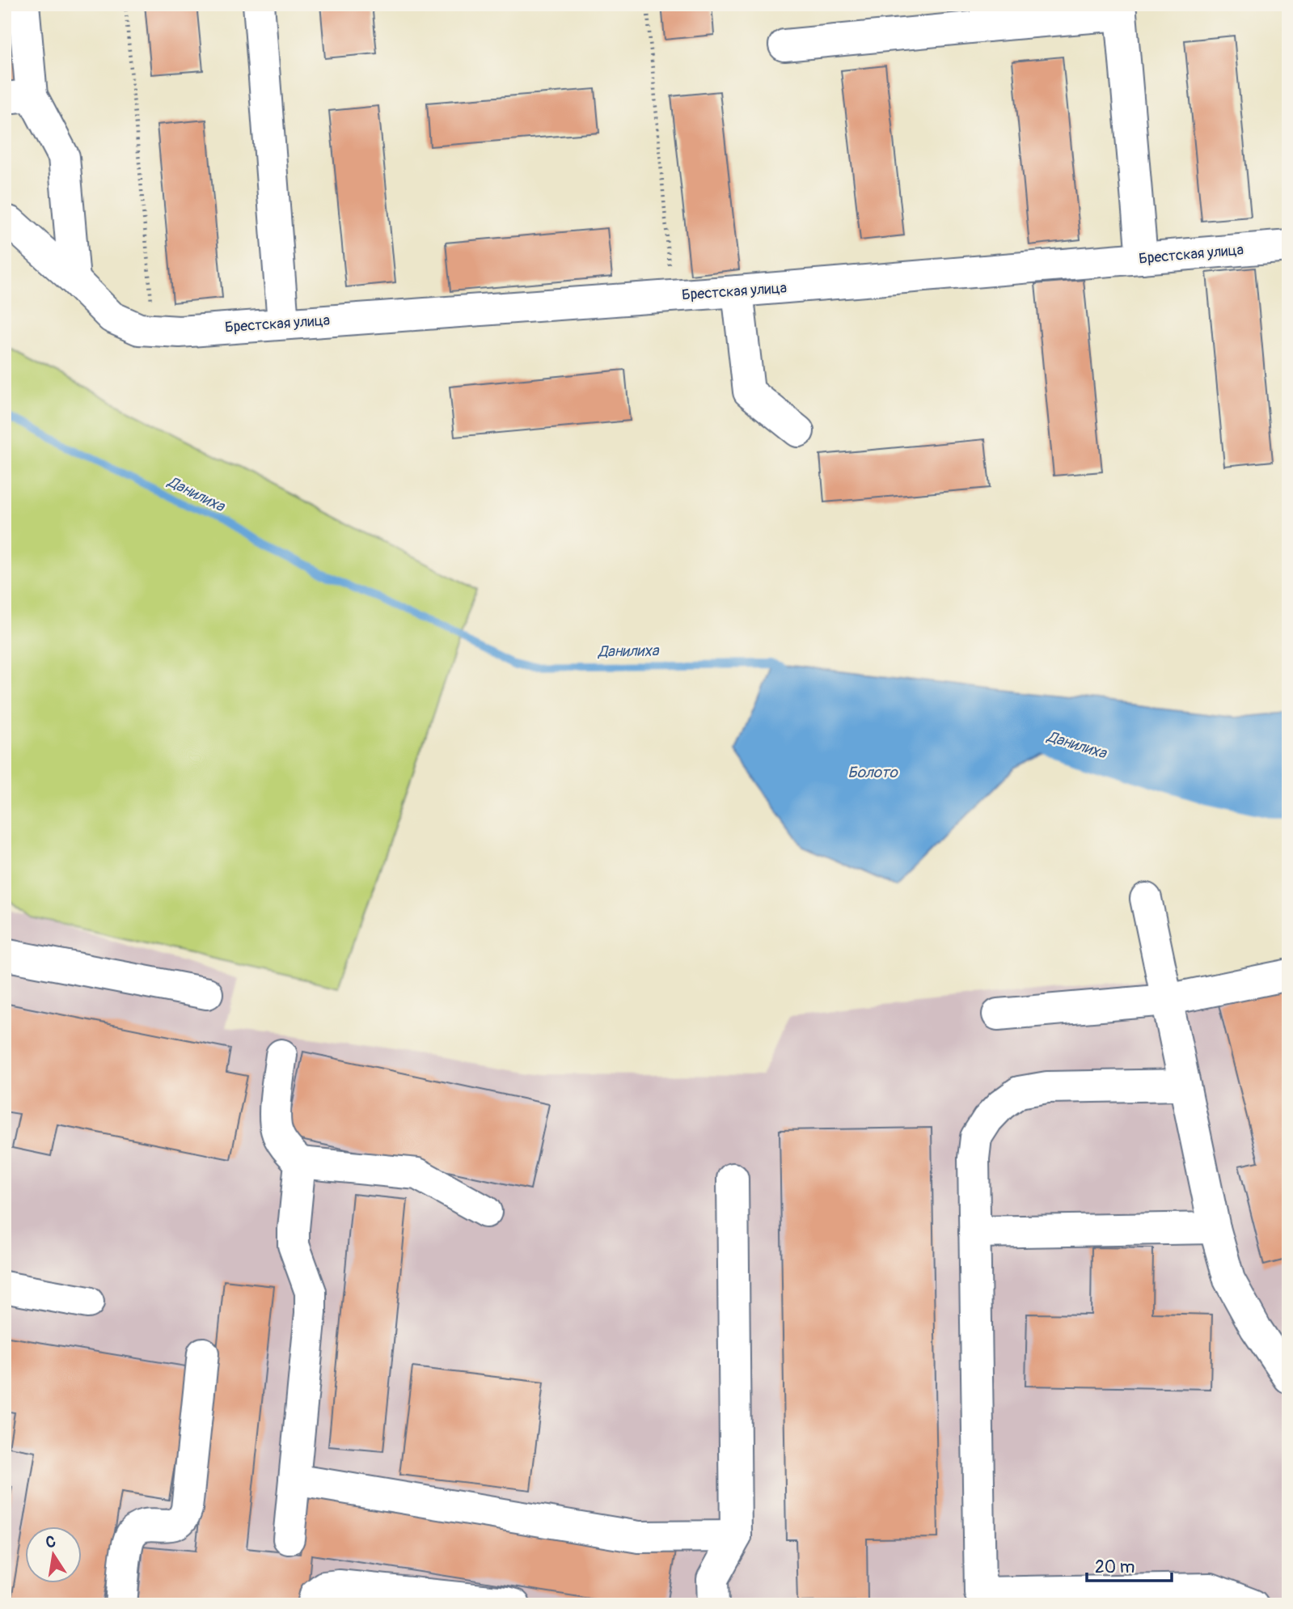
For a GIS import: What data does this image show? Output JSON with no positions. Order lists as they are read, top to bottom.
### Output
{
  "streets": {
    "street": ["Брестская улица"]
  },
  "water": ["Данилиха", "Болото"],
  "scale_bar": "20 m",
  "north": "top"
}
